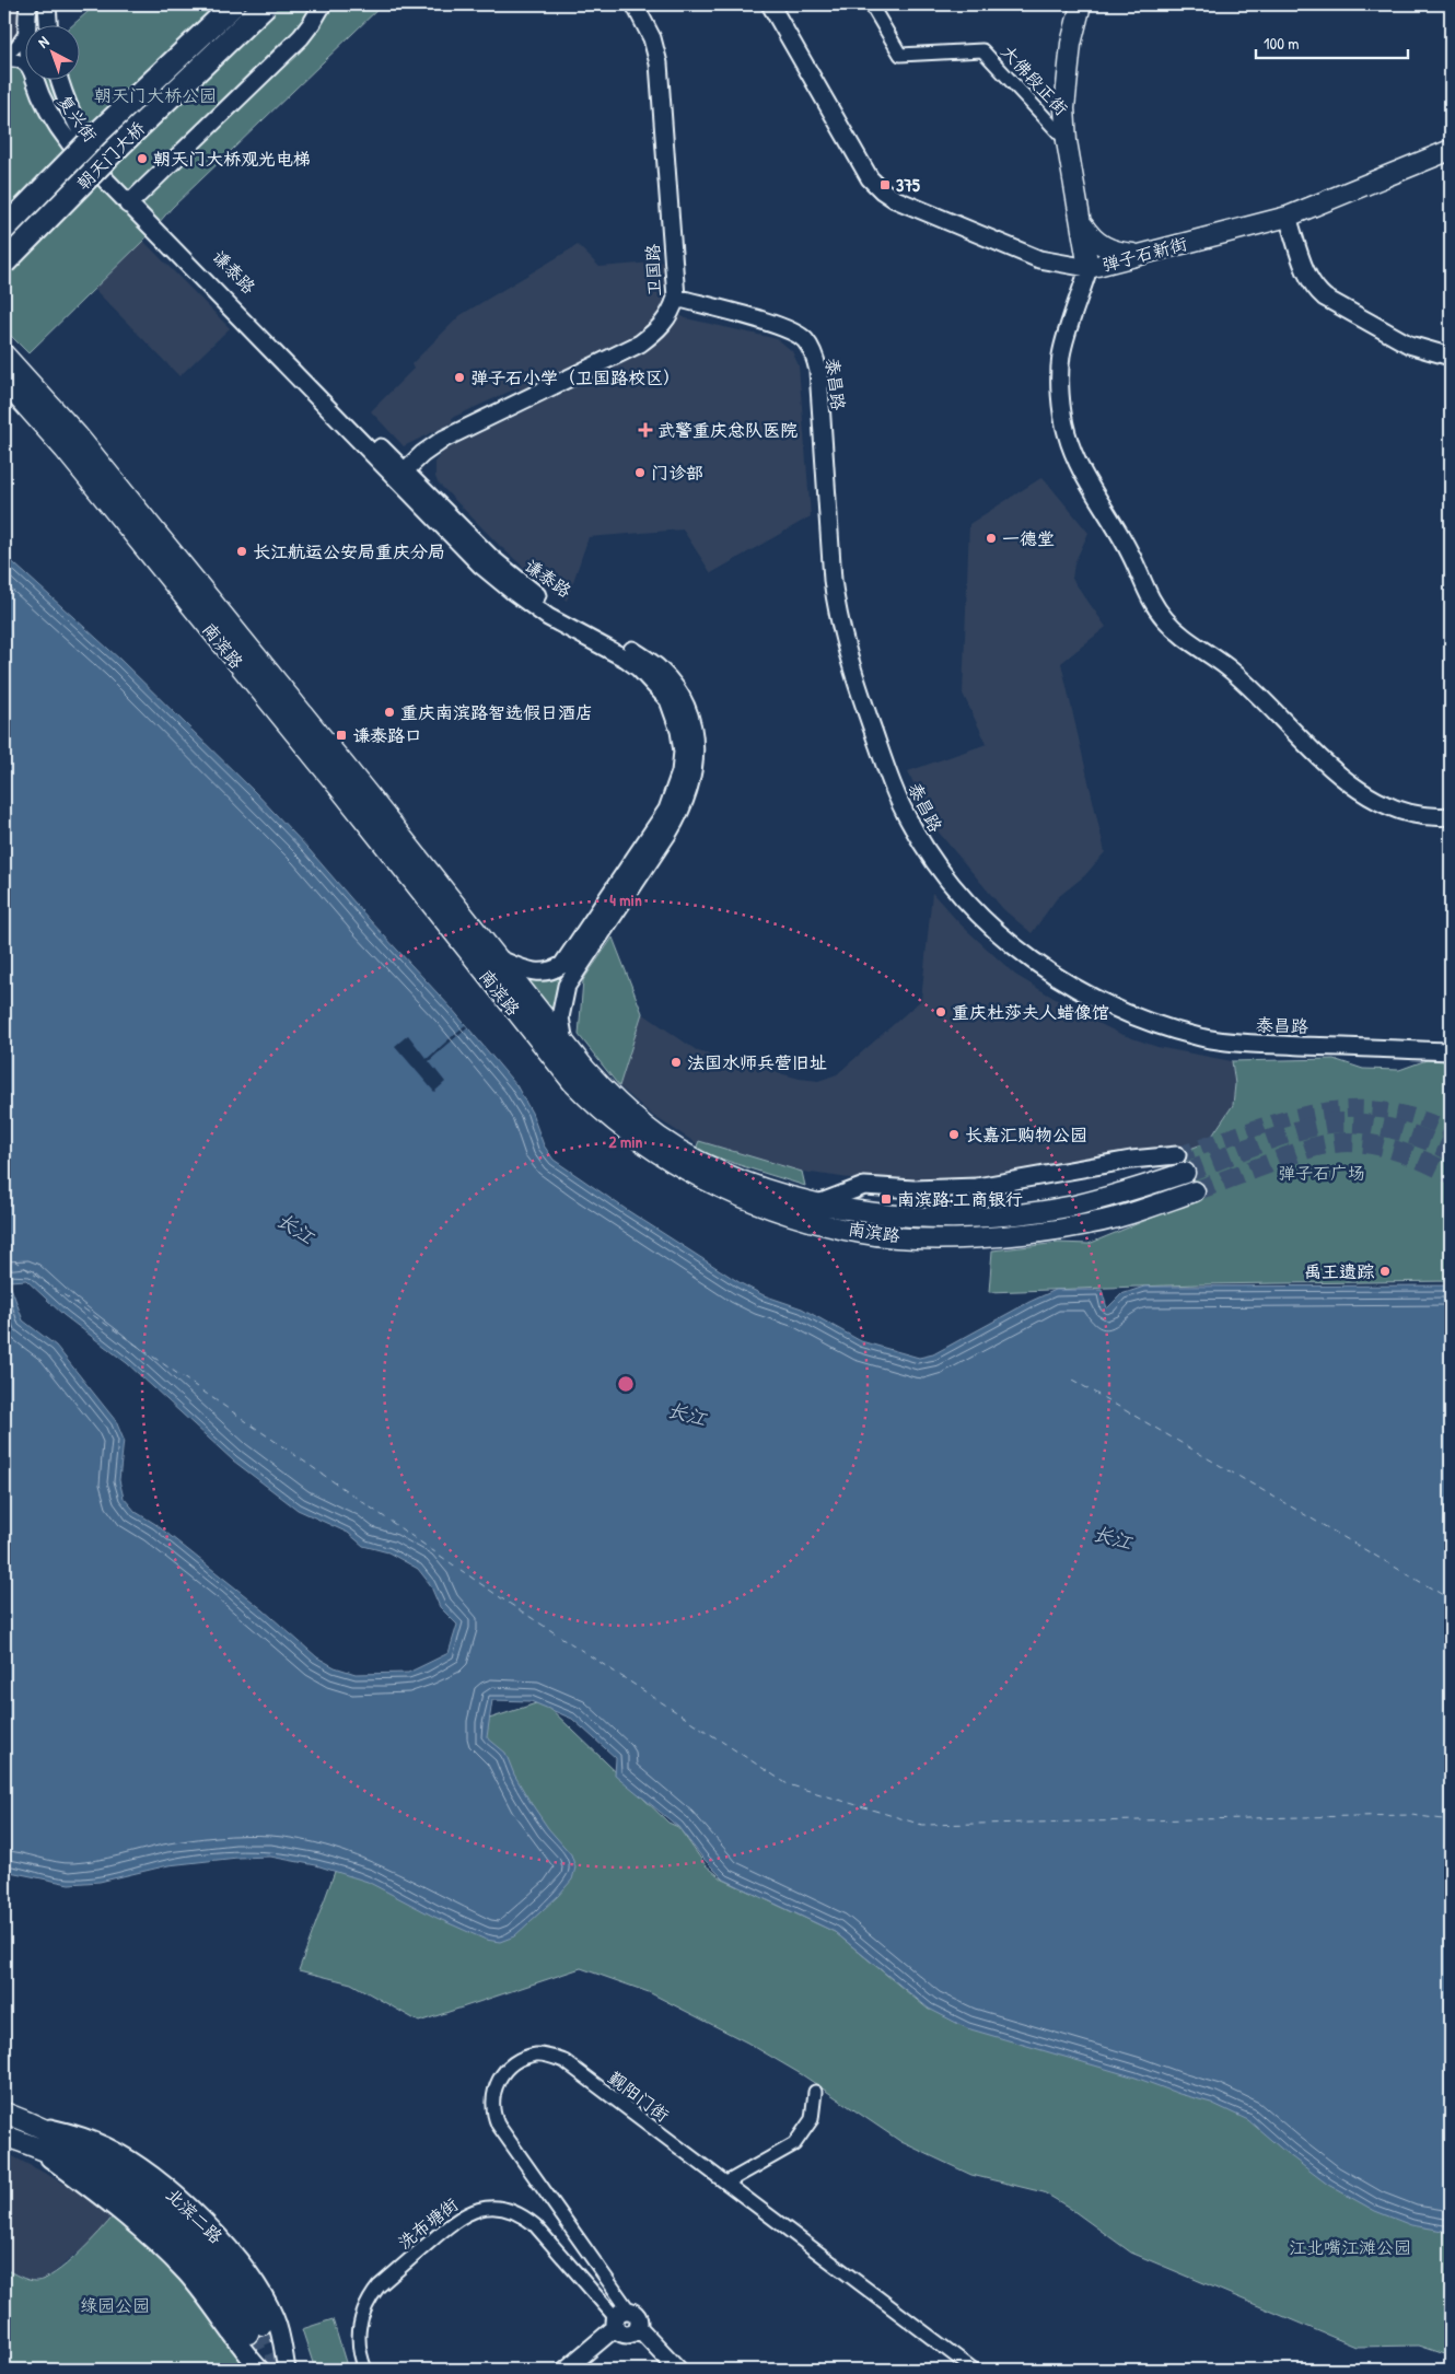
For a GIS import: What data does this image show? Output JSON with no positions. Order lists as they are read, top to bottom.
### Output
{
  "streets": {
    "highway": ["朝天门大桥"],
    "main road": ["弹子石新街", "南滨路", "北滨二路"],
    "street": [
      "大佛段正街",
      "复兴街",
      "卫国路",
      "谦泰路",
      "泰昌路",
      "觐阳门街",
      "洗布塘街"
    ]
  },
  "crossings": [
    ["大佛段正街", "弹子石新街"],
    ["复兴街", "谦泰路"],
    ["卫国路", "谦泰路"],
    ["卫国路", "泰昌路"],
    ["谦泰路", "南滨路"],
    ["觐阳门街", "洗布塘街"]
  ],
  "water": ["长江"],
  "parks": [
    "朝天门大桥公园",
    "弹子石广场",
    "江北嘴江滩公园",
    "绿园公园"
  ],
  "places": {
    "other": [
      "朝天门大桥观光电梯",
      "弹子石小学（卫国路校区）",
      "门诊部",
      "一德堂",
      "长江航运公安局重庆分局",
      "重庆南滨路智选假日酒店",
      "重庆杜莎夫人蜡像馆",
      "法国水师兵营旧址",
      "长嘉汇购物公园",
      "禹王遗踪"
    ],
    "transit": ["375", "谦泰路口", "南滨路·工商银行"],
    "health": ["武警重庆总队医院"]
  },
  "scale_bar": "100 m",
  "north": "top left",
  "rings": ["4 min", "2 min"]
}
